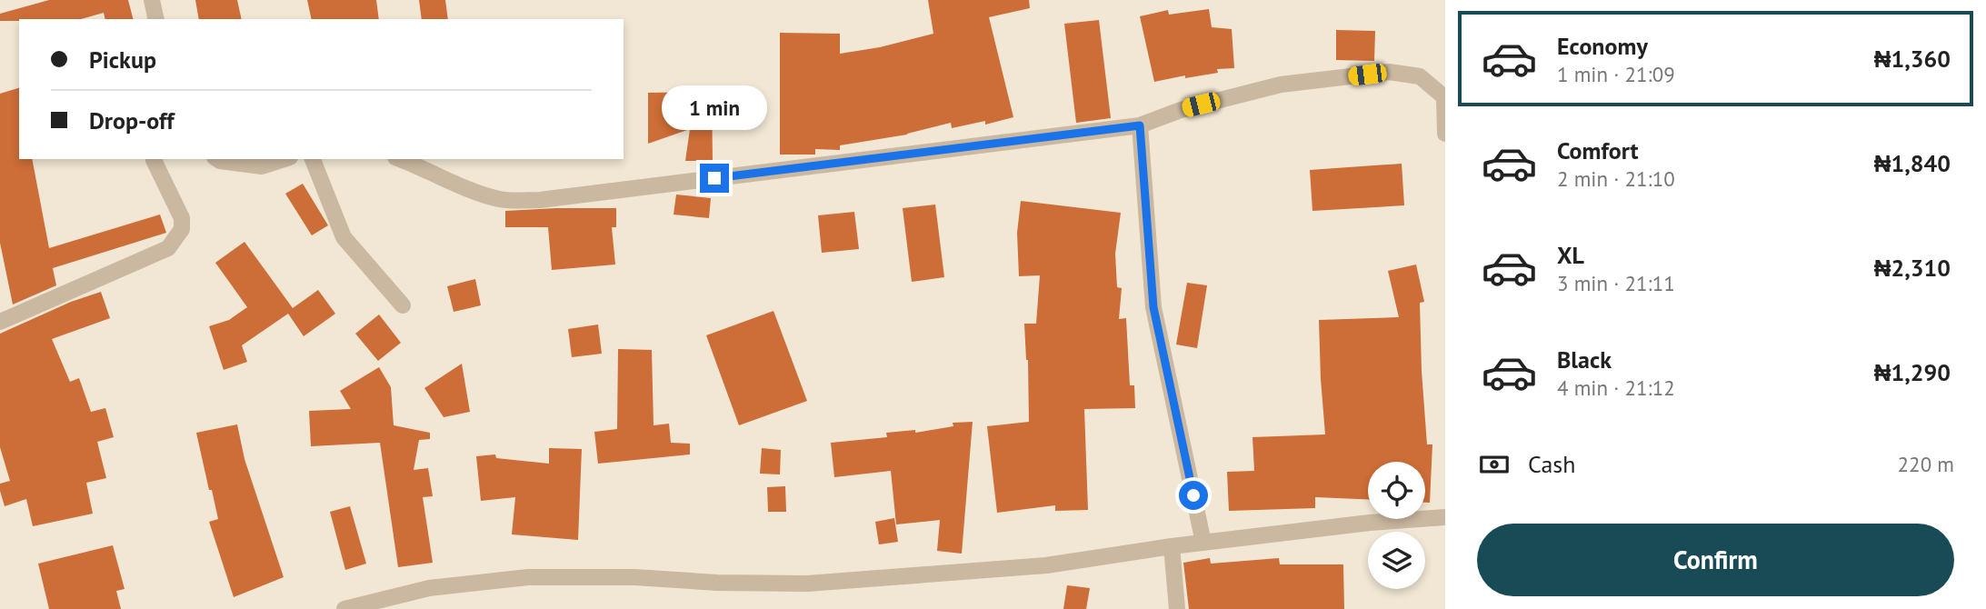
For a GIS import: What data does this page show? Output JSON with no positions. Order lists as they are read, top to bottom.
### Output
{
  "page": {
    "list": [
      {
        "name": "Economy",
        "note": "1 min · 21:09",
        "value": "₦1,360"
      },
      {
        "name": "Comfort",
        "note": "2 min · 21:10",
        "value": "₦1,840"
      },
      {
        "name": "XL",
        "note": "3 min · 21:11",
        "value": "₦2,310"
      },
      {
        "name": "Black",
        "note": "4 min · 21:12",
        "value": "₦1,290"
      }
    ],
    "banner": ["Pickup", "Drop-off"],
    "bubble": "1 min",
    "pay": ["Cash", "220 m"],
    "buttons": "Confirm"
  }
}
